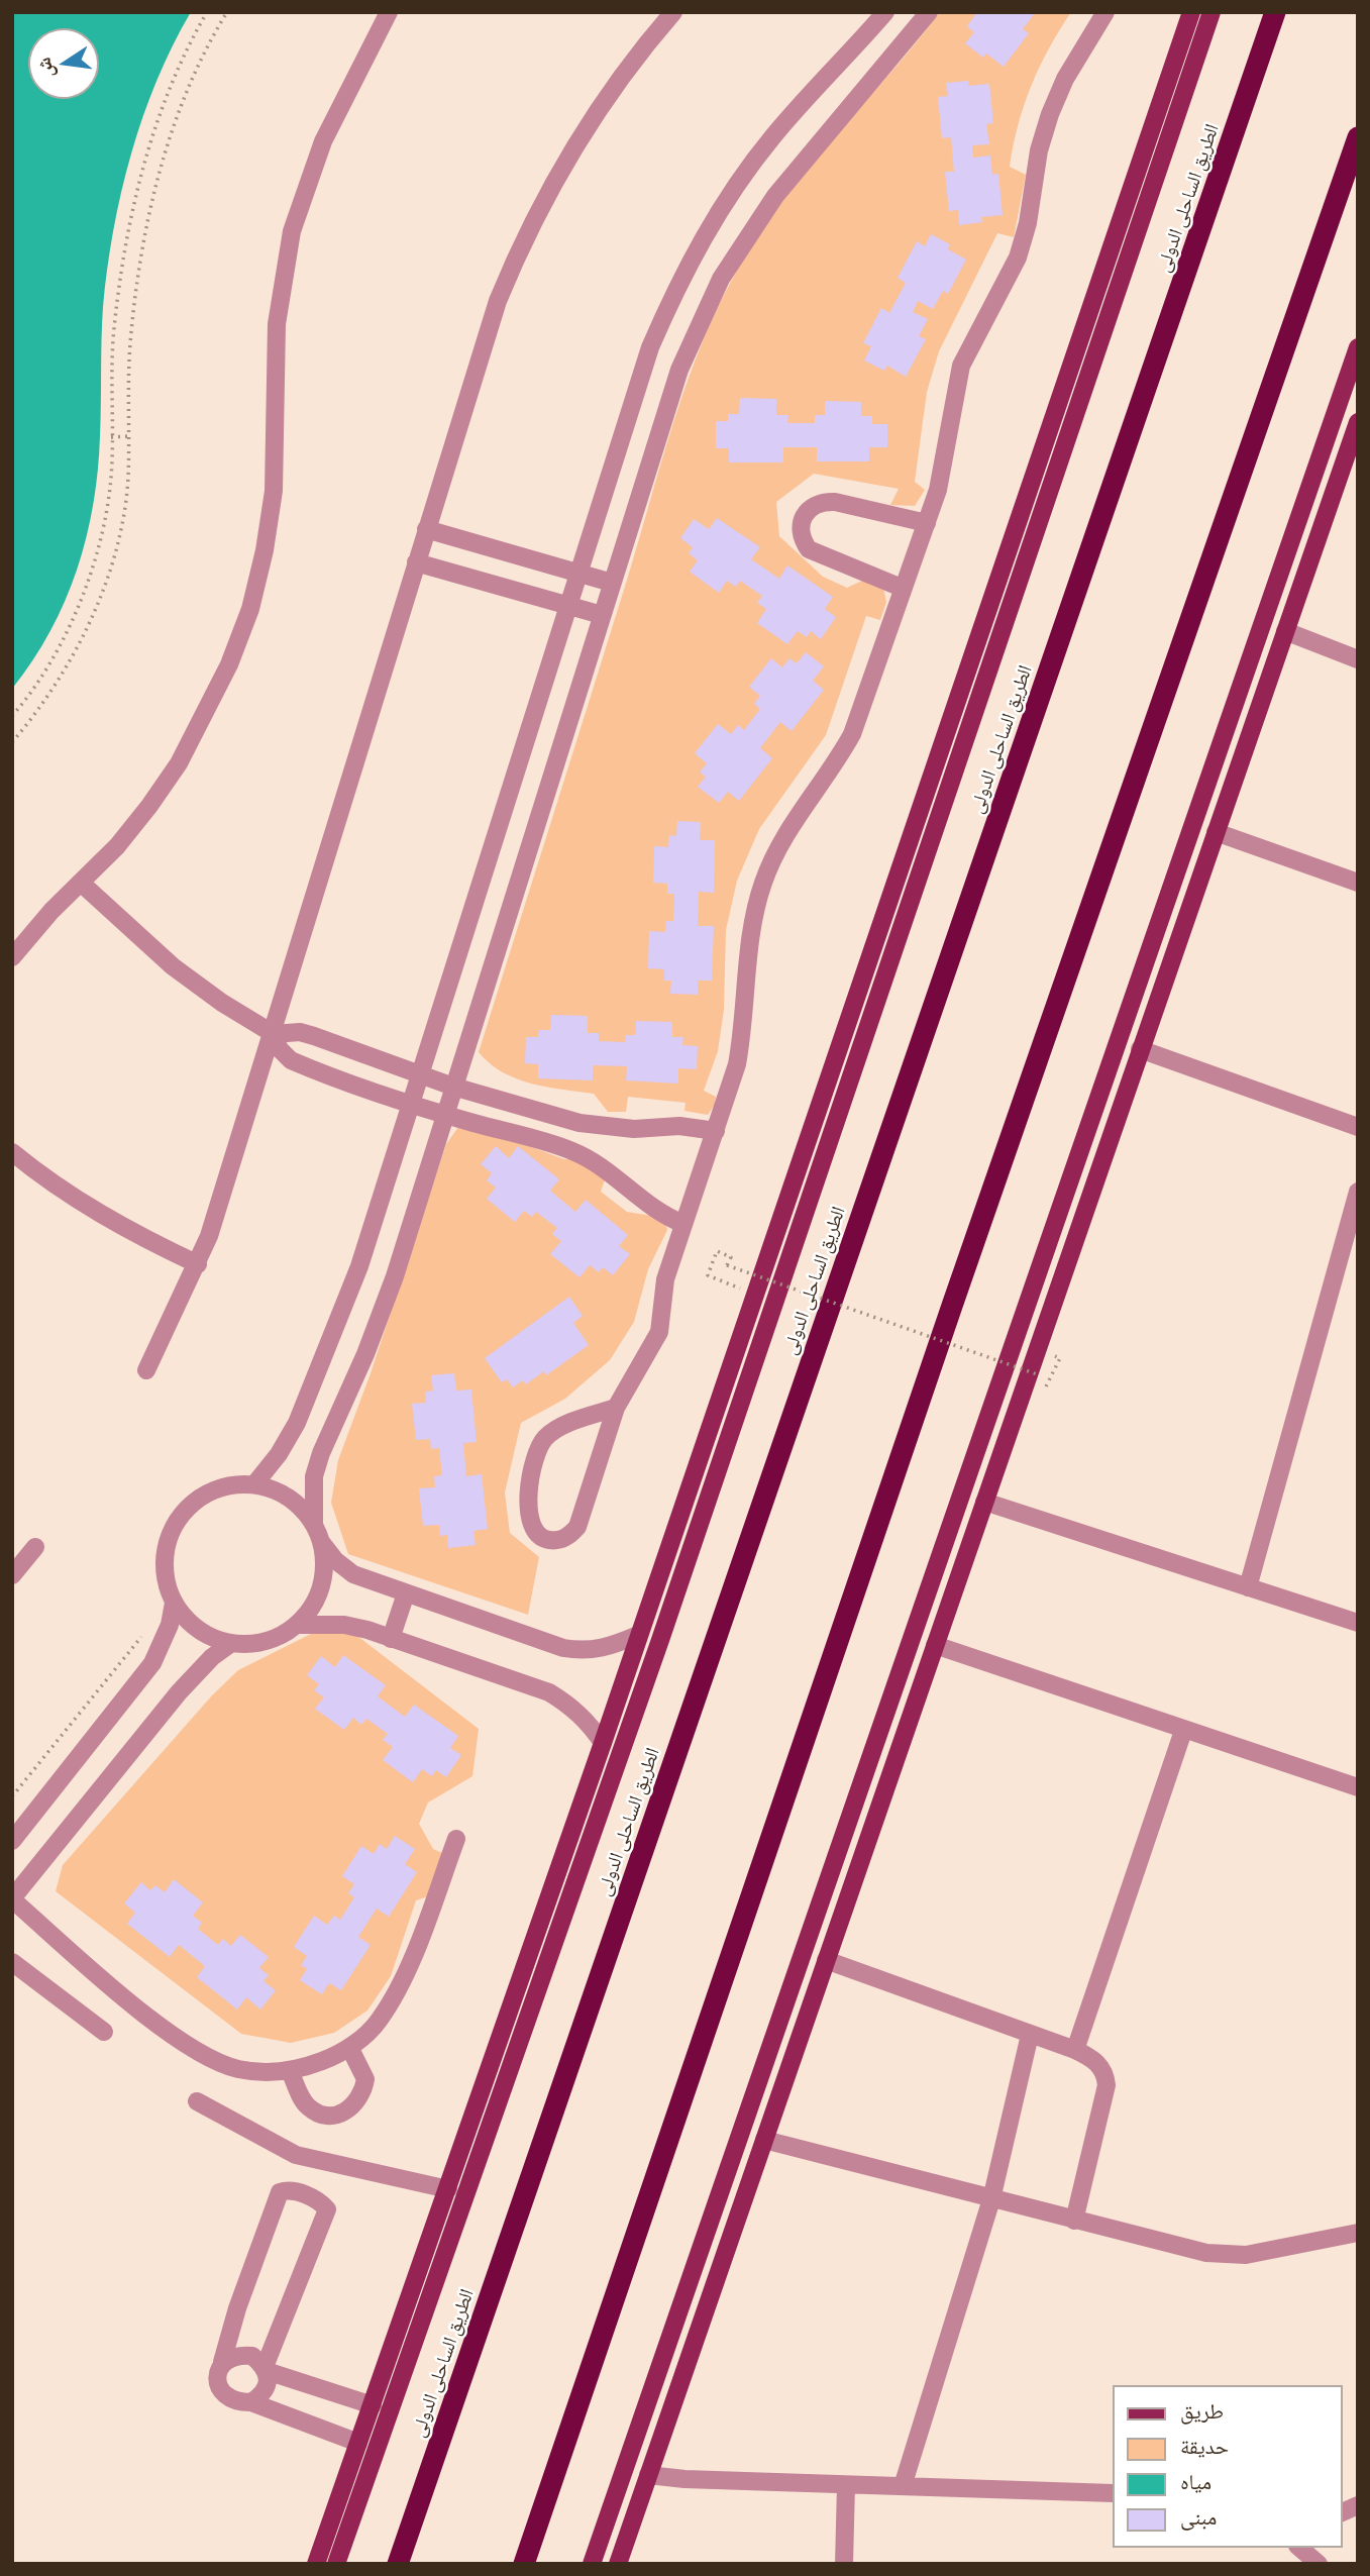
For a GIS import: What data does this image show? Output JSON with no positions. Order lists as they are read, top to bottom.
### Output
{
  "streets": {
    "highway": ["الطريق الساحلى الدولى"]
  },
  "legend": [
    "طريق",
    "حديقة",
    "مياه",
    "مبنى"
  ],
  "north": "left"
}
